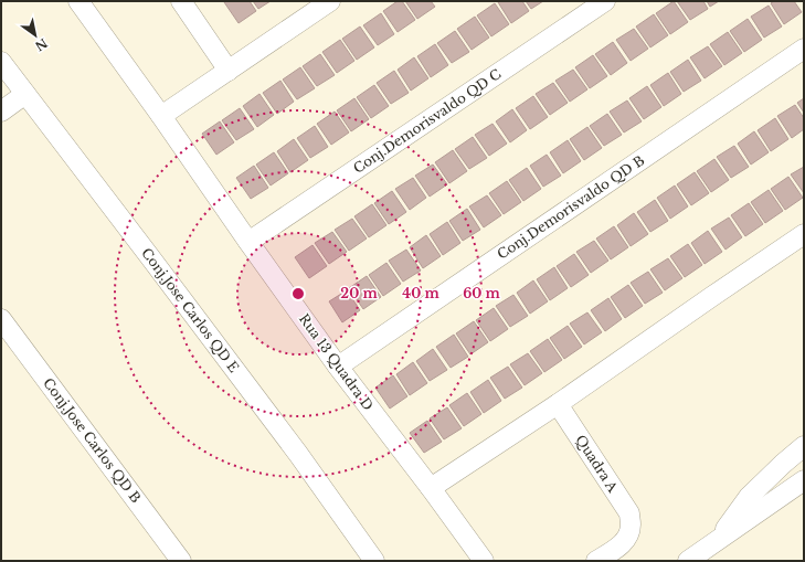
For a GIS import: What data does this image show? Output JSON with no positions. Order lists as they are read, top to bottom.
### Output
{
  "streets": {
    "street": [
      "Conj.Demorisvaldo QD C",
      "Conj.Demorisvaldo QD B",
      "Conj.Jose Carlos QD E",
      "Rua 13 Quadra D",
      "Conj.Jose Carlos QD B",
      "Quadra A"
    ]
  },
  "crossings": [
    ["Conj.Demorisvaldo QD C", "Rua 13 Quadra D"],
    ["Conj.Demorisvaldo QD B", "Rua 13 Quadra D"]
  ],
  "north": "bottom right",
  "rings": ["20 m", "40 m", "60 m"]
}
